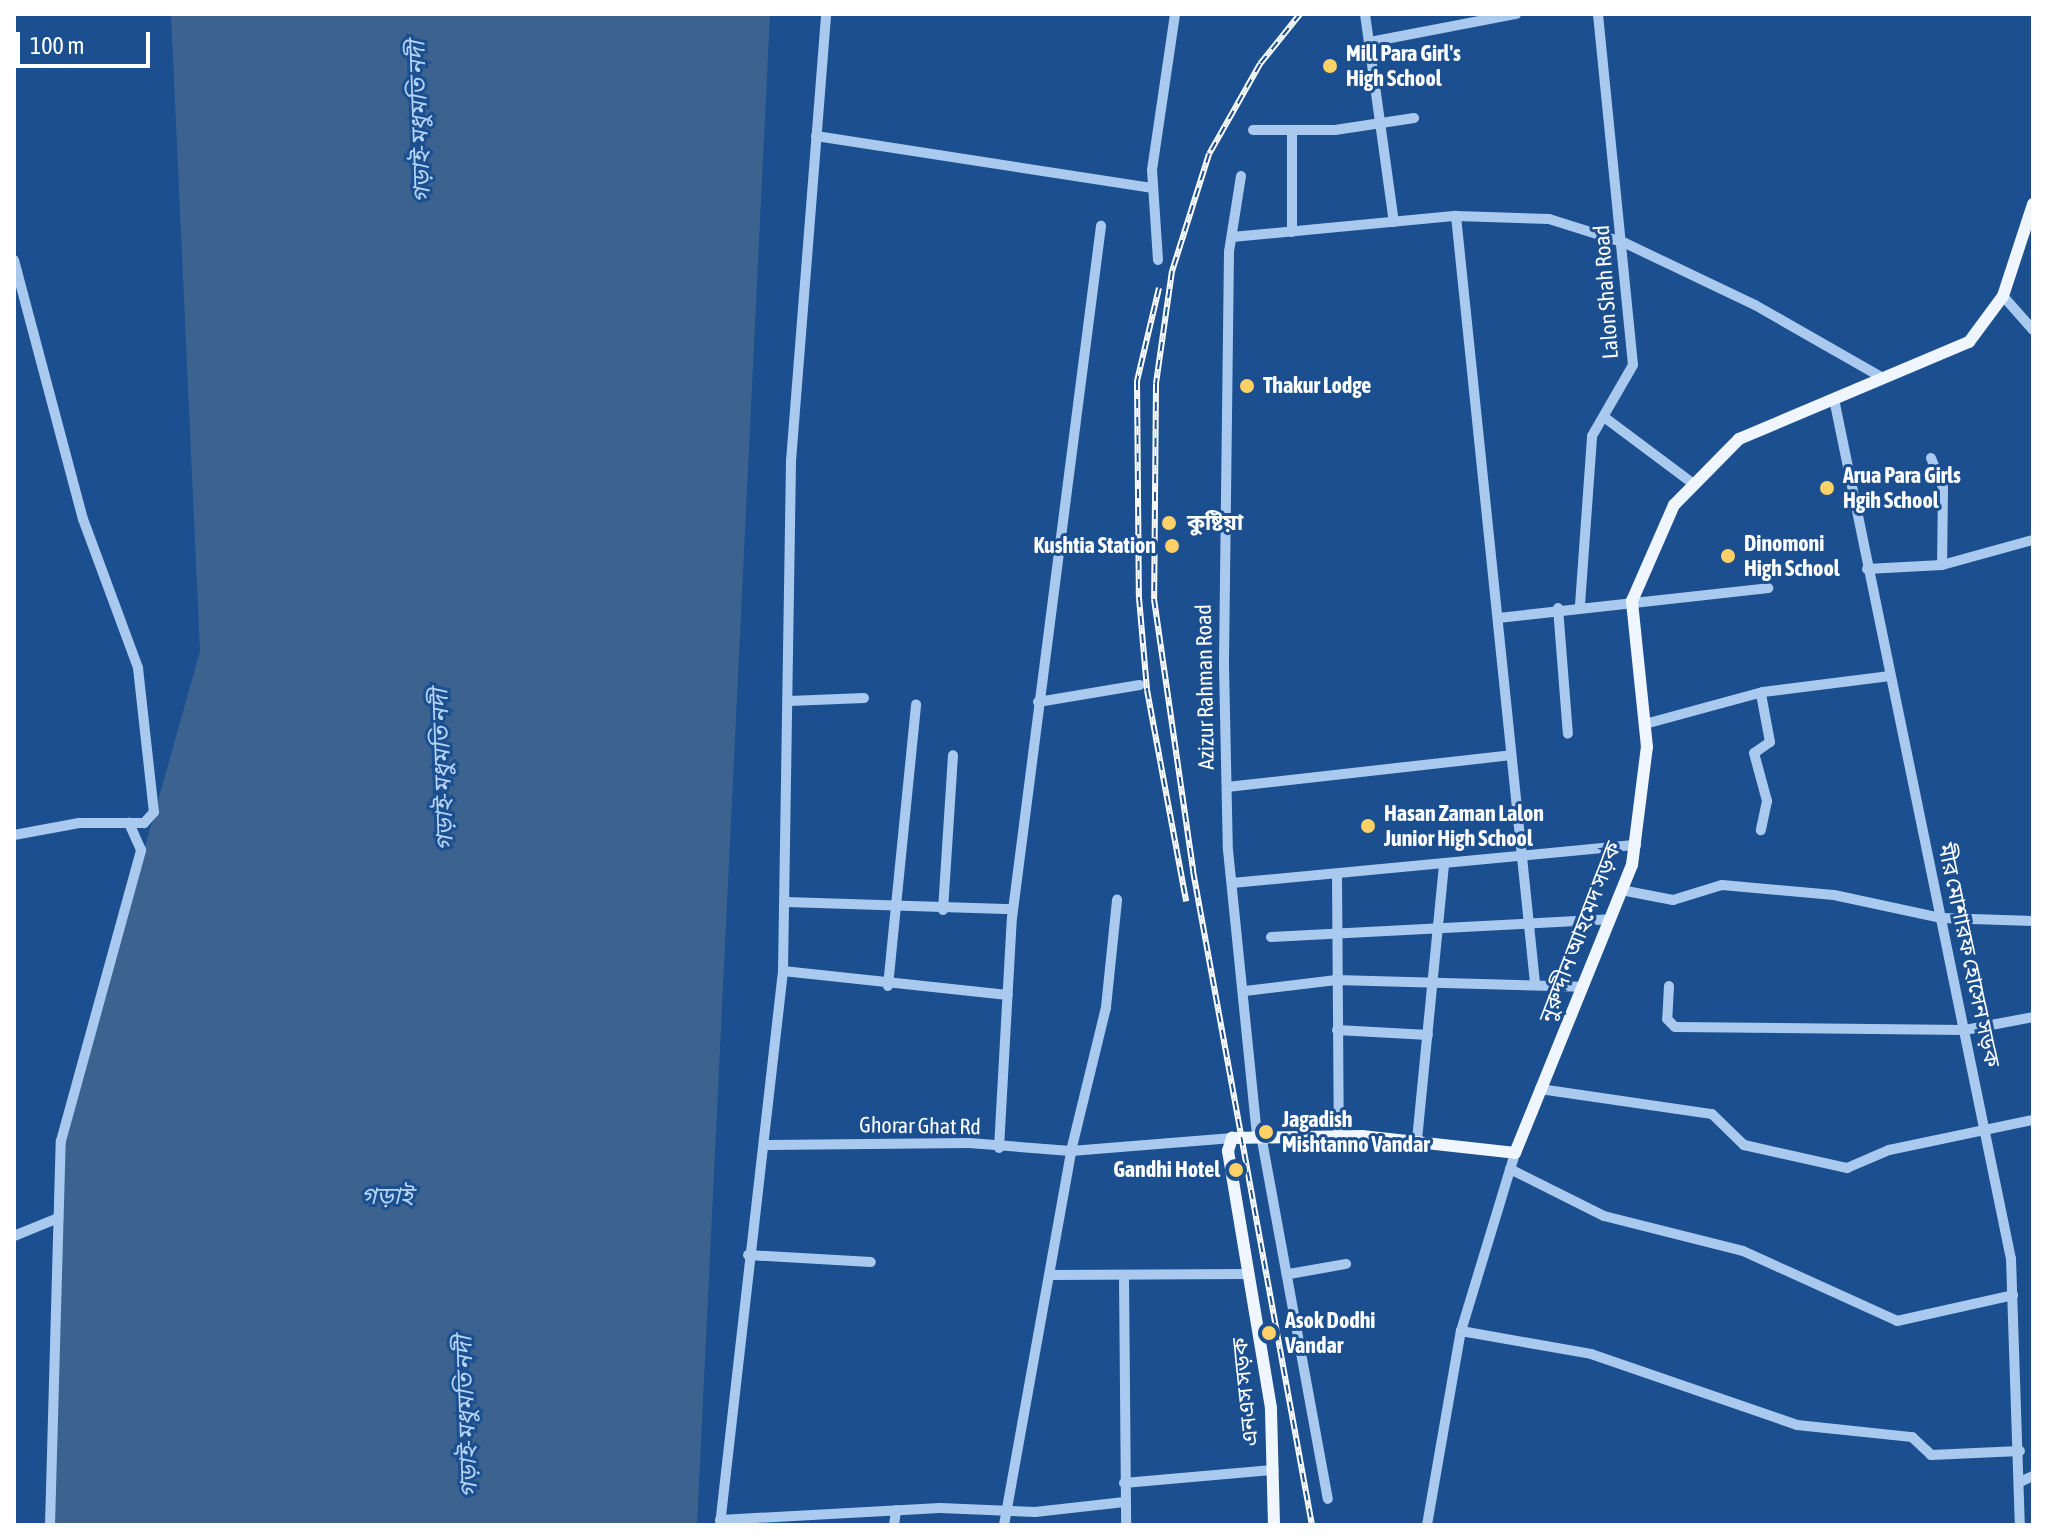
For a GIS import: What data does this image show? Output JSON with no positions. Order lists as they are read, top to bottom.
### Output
{
  "streets": {
    "main road": ["নুরুদ্দীন আহমেদ সড়ক", "এনএস সড়ক"],
    "street": [
      "Lalon Shah Road",
      "Azizur Rahman Road",
      "মীর মোশারফ হোসেন সড়ক",
      "Ghorar Ghat Rd"
    ]
  },
  "crossings": [
    ["Ghorar Ghat Rd", "এনএস সড়ক"]
  ],
  "water": ["গড়াই-মধুমতি নদী", "গড়াই"],
  "places": [
    "Mill Para Girl's High School",
    "Thakur Lodge",
    "Arua Para Girls Hgih School",
    "কুষ্টিয়া",
    "Kushtia Station",
    "Dinomoni High School",
    "Hasan Zaman Lalon Junior High School",
    "Jagadish Mishtanno Vandar",
    "Gandhi Hotel",
    "Asok Dodhi Vandar"
  ],
  "scale_bar": "100 m"
}
